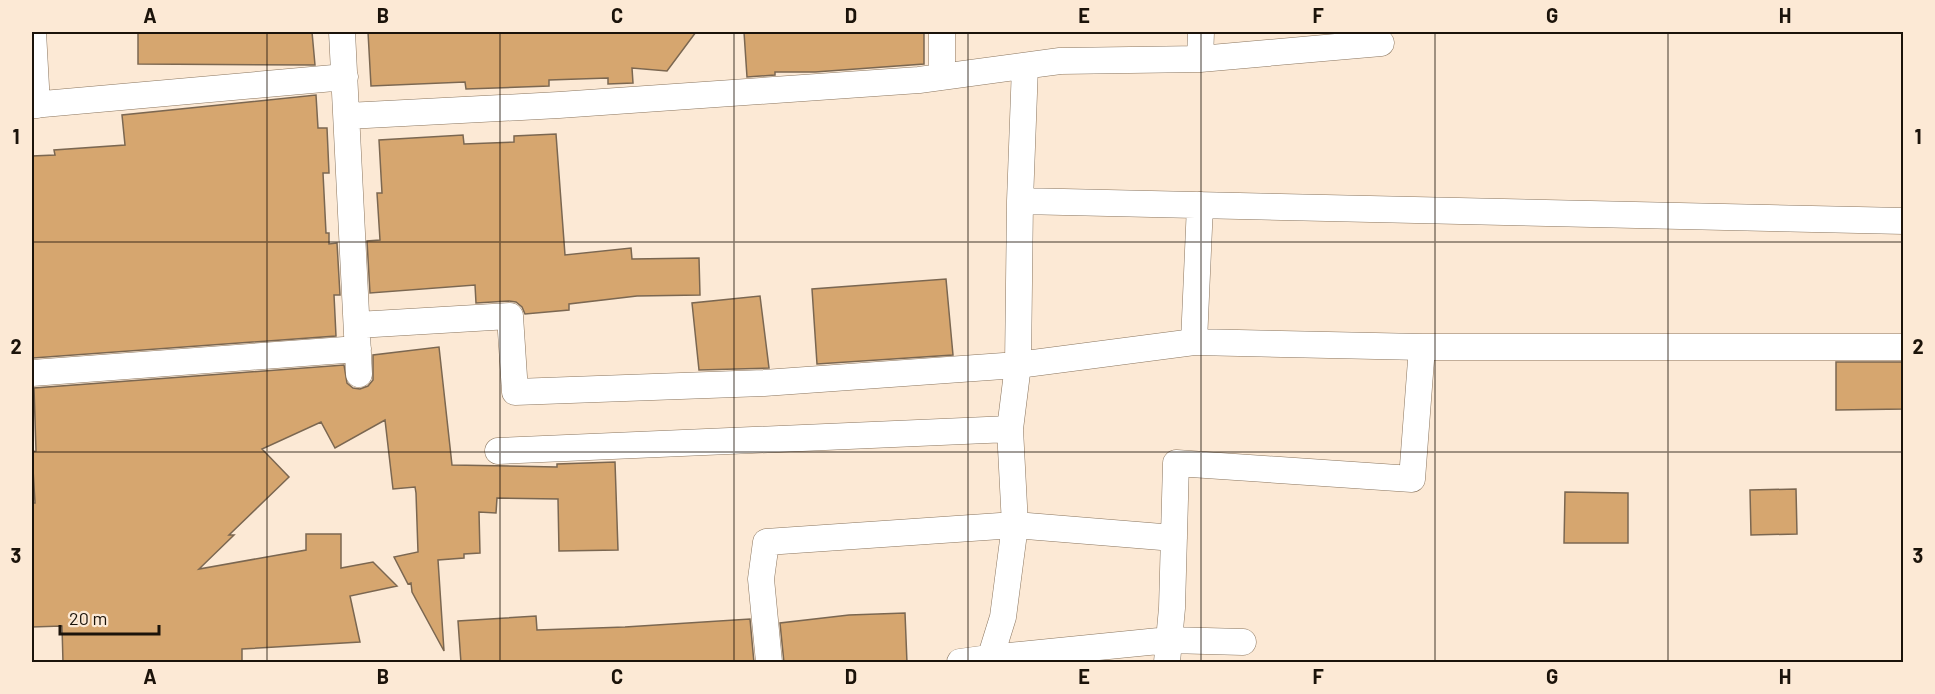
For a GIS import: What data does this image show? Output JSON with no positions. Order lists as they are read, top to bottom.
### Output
{
  "scale_bar": "20 m",
  "grid": {
    "columns": [
      "A",
      "B",
      "C",
      "D",
      "E",
      "F",
      "G",
      "H"
    ],
    "rows": ["1", "2", "3"]
  }
}
